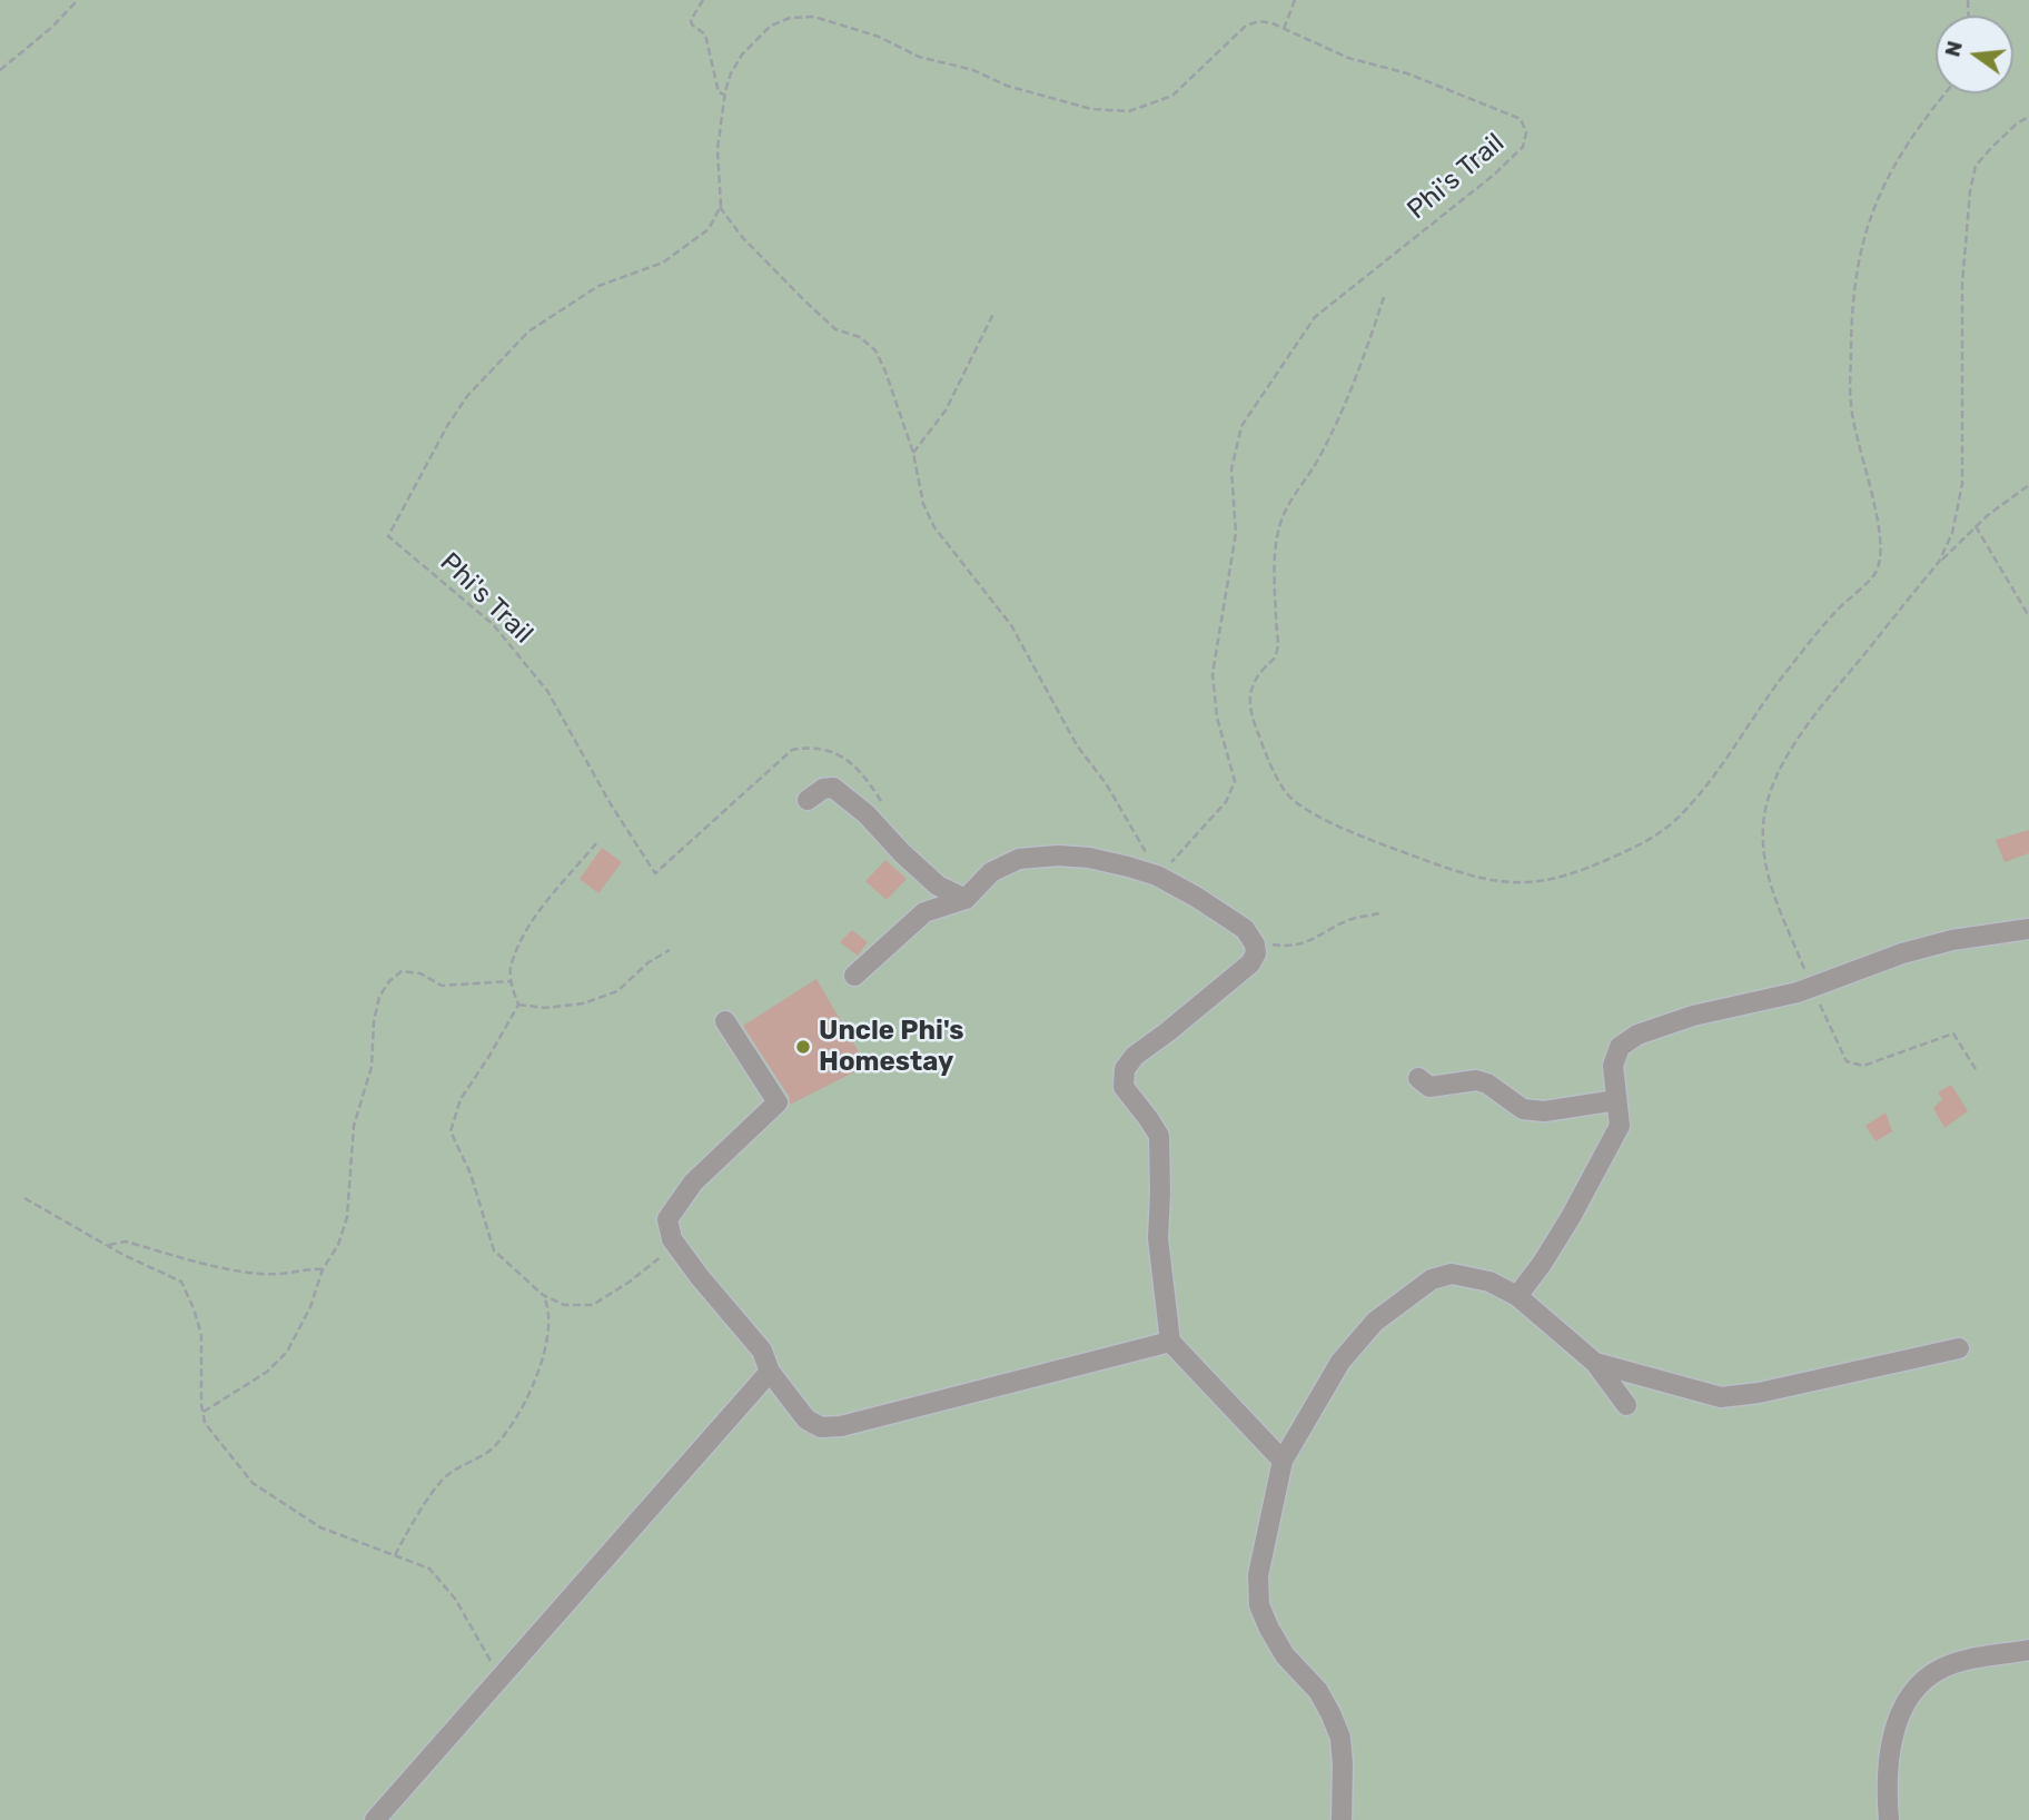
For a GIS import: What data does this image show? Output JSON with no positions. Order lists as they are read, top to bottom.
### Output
{
  "streets": {
    "path": ["Phi's Trail"]
  },
  "places": ["Uncle Phi's Homestay"],
  "north": "left"
}
